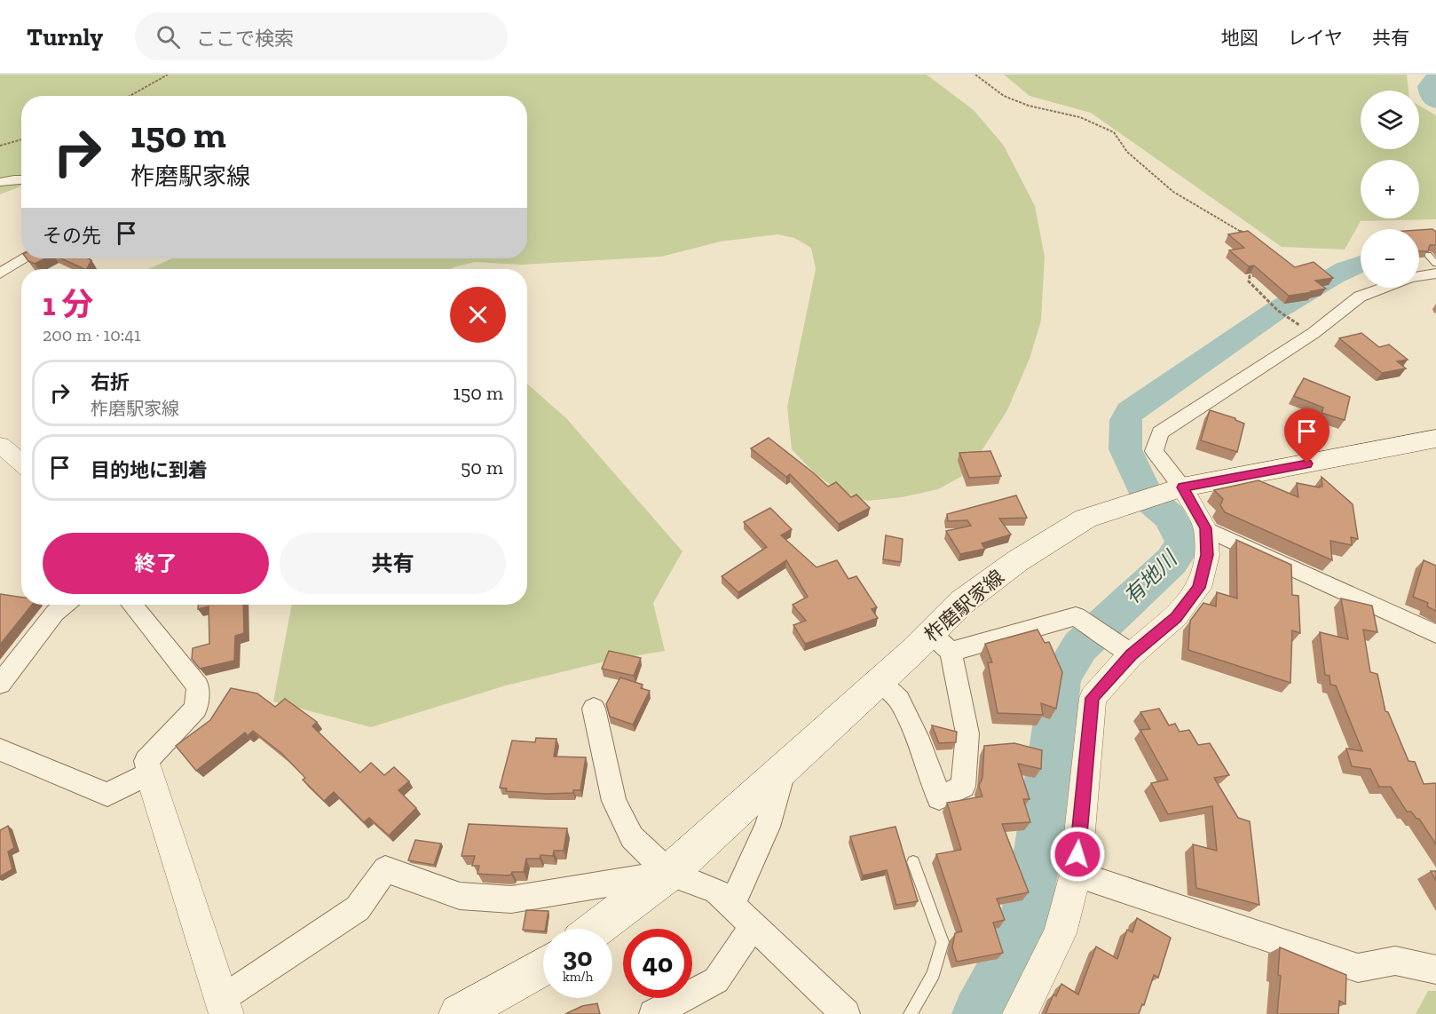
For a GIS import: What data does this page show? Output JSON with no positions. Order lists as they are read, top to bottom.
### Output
{
  "streets": {
    "main road": ["柞磨駅家線"]
  },
  "water": ["有地川"],
  "page": {
    "header": "Turnly",
    "search": "ここで検索",
    "nav": ["地図", "レイヤ", "共有"],
    "map_buttons": ["+", "−"],
    "turn": ["150 m", "柞磨駅家線"],
    "then": "その先",
    "heading": ["1 分", "200 m · 10:41"],
    "list": [
      {
        "name": "右折",
        "note": "柞磨駅家線",
        "value": "150 m"
      },
      {
        "name": "目的地に到着",
        "value": "50 m"
      }
    ],
    "buttons": ["終了", "共有"],
    "speed": "30 km/h",
    "limit": "40"
  }
}
